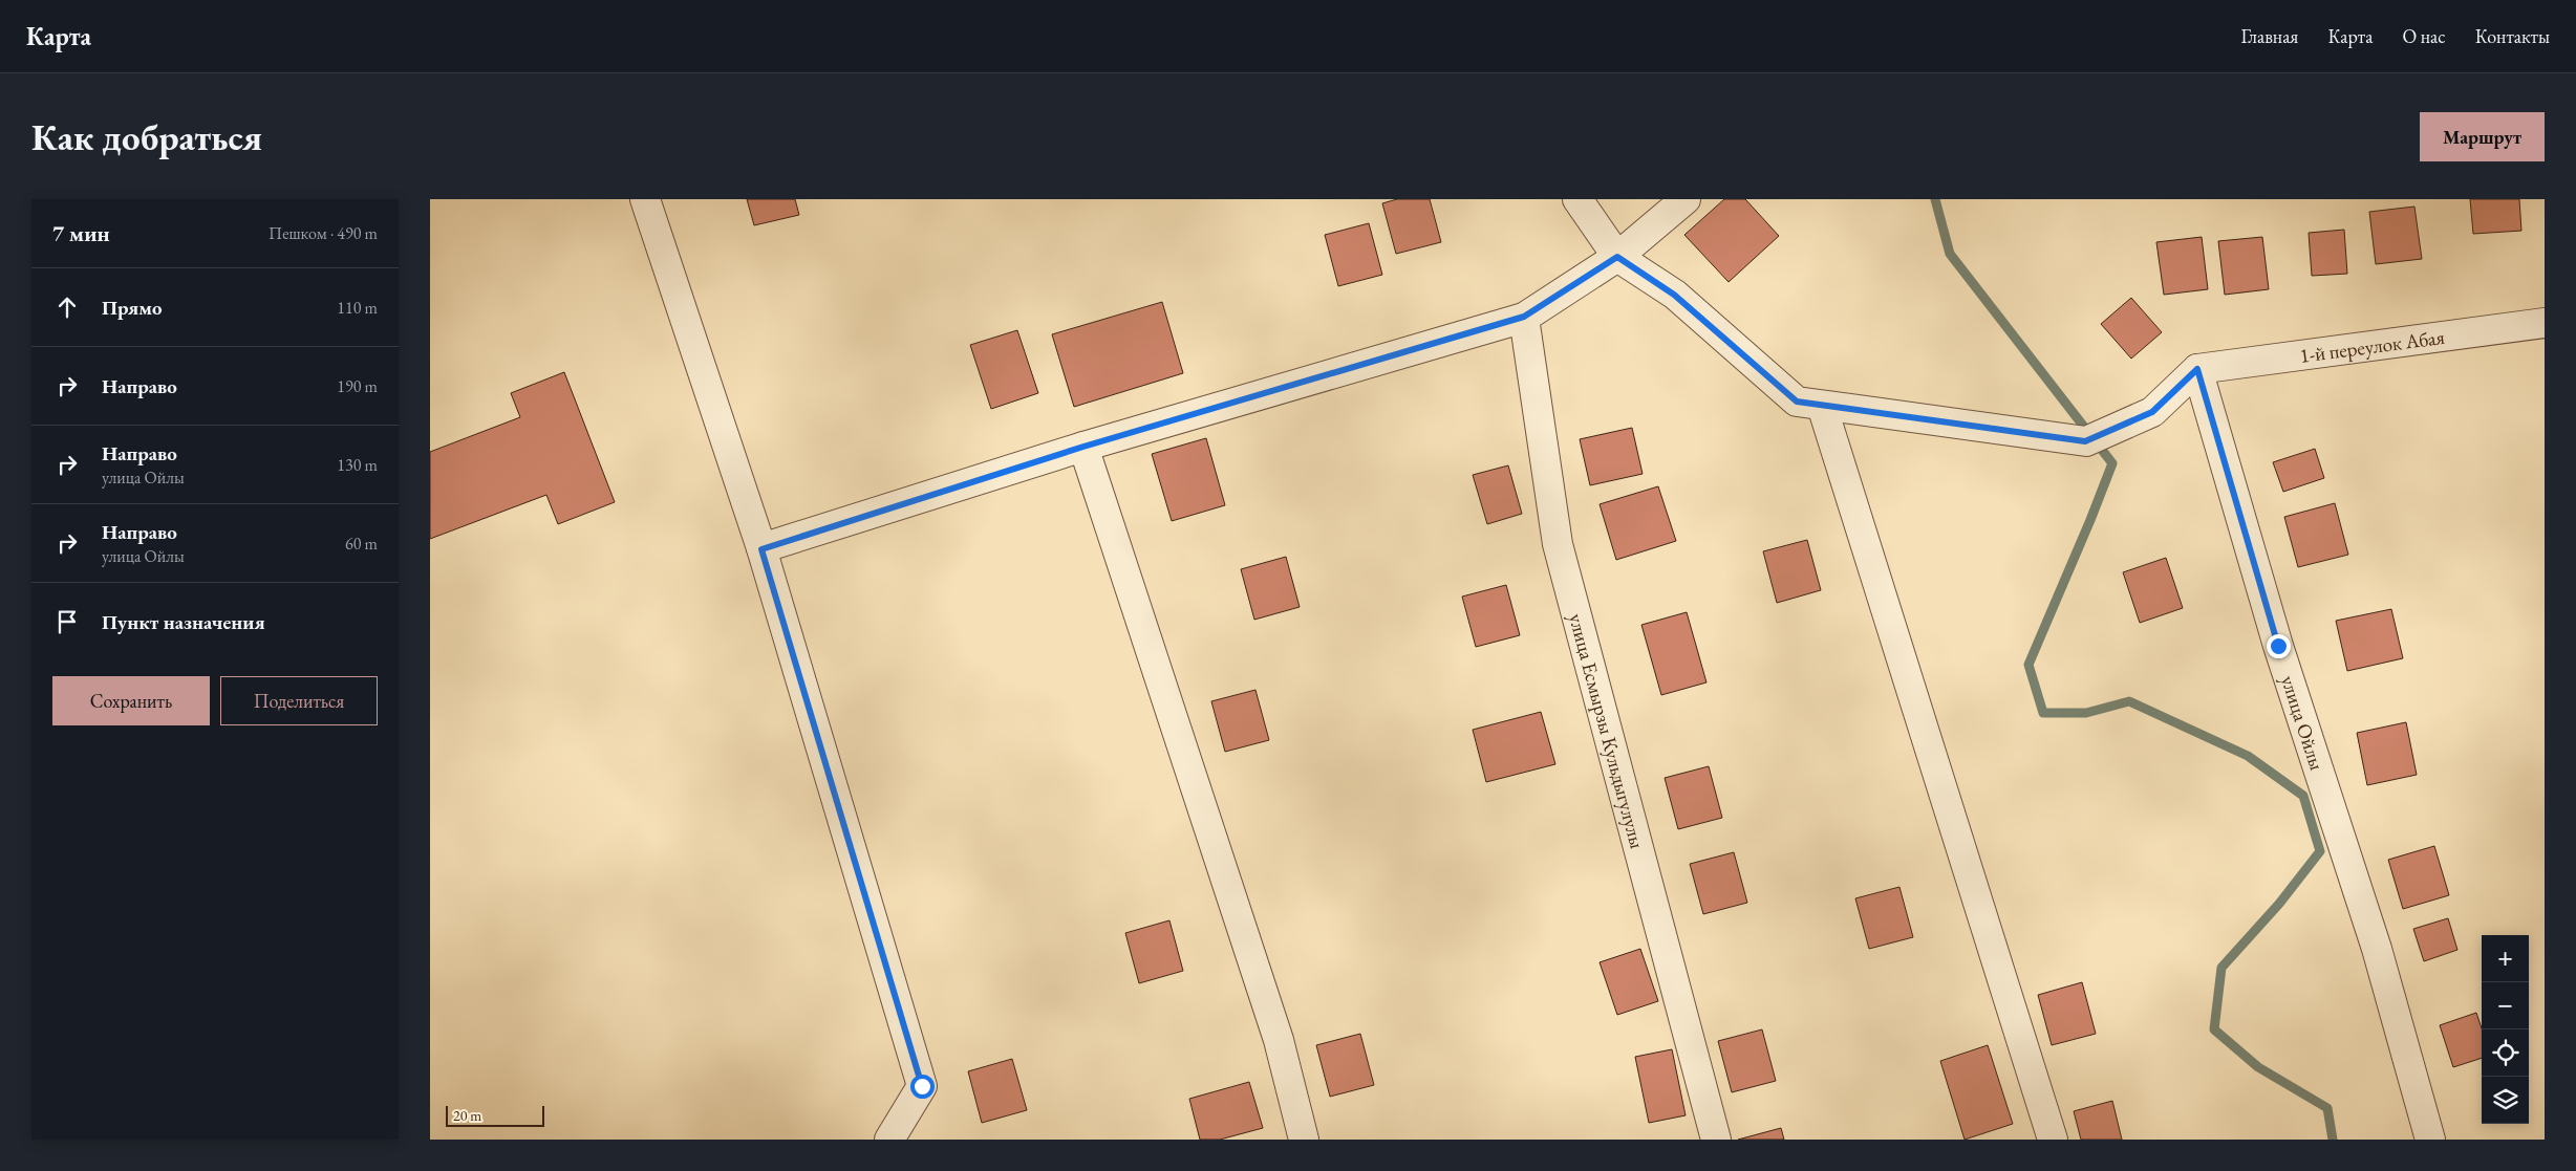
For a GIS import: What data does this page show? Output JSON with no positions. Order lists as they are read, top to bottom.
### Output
{
  "streets": {
    "street": ["1-й переулок Абая", "улица Ойлы", "улица Есмырзы Кульдыгулулы"]
  },
  "crossings": [
    ["1-й переулок Абая", "улица Ойлы"]
  ],
  "scale_bar": "20 m",
  "page": {
    "header": "Карта",
    "nav": [
      "Главная",
      "Карта",
      "О нас",
      "Контакты"
    ],
    "buttons": [
      "Маршрут",
      ["Сохранить", "Поделиться"]
    ],
    "title": "Как добраться",
    "heading": ["7 мин", "Пешком · 490 m"],
    "list": [
      ["Прямо", "110 m"],
      ["Направо", "190 m"],
      ["Направо", "улица Ойлы", "130 m"],
      ["Направо", "улица Ойлы", "60 m"],
      "Пункт назначения"
    ],
    "map_buttons": ["+", "−"],
    "scale": "20 m"
  }
}
